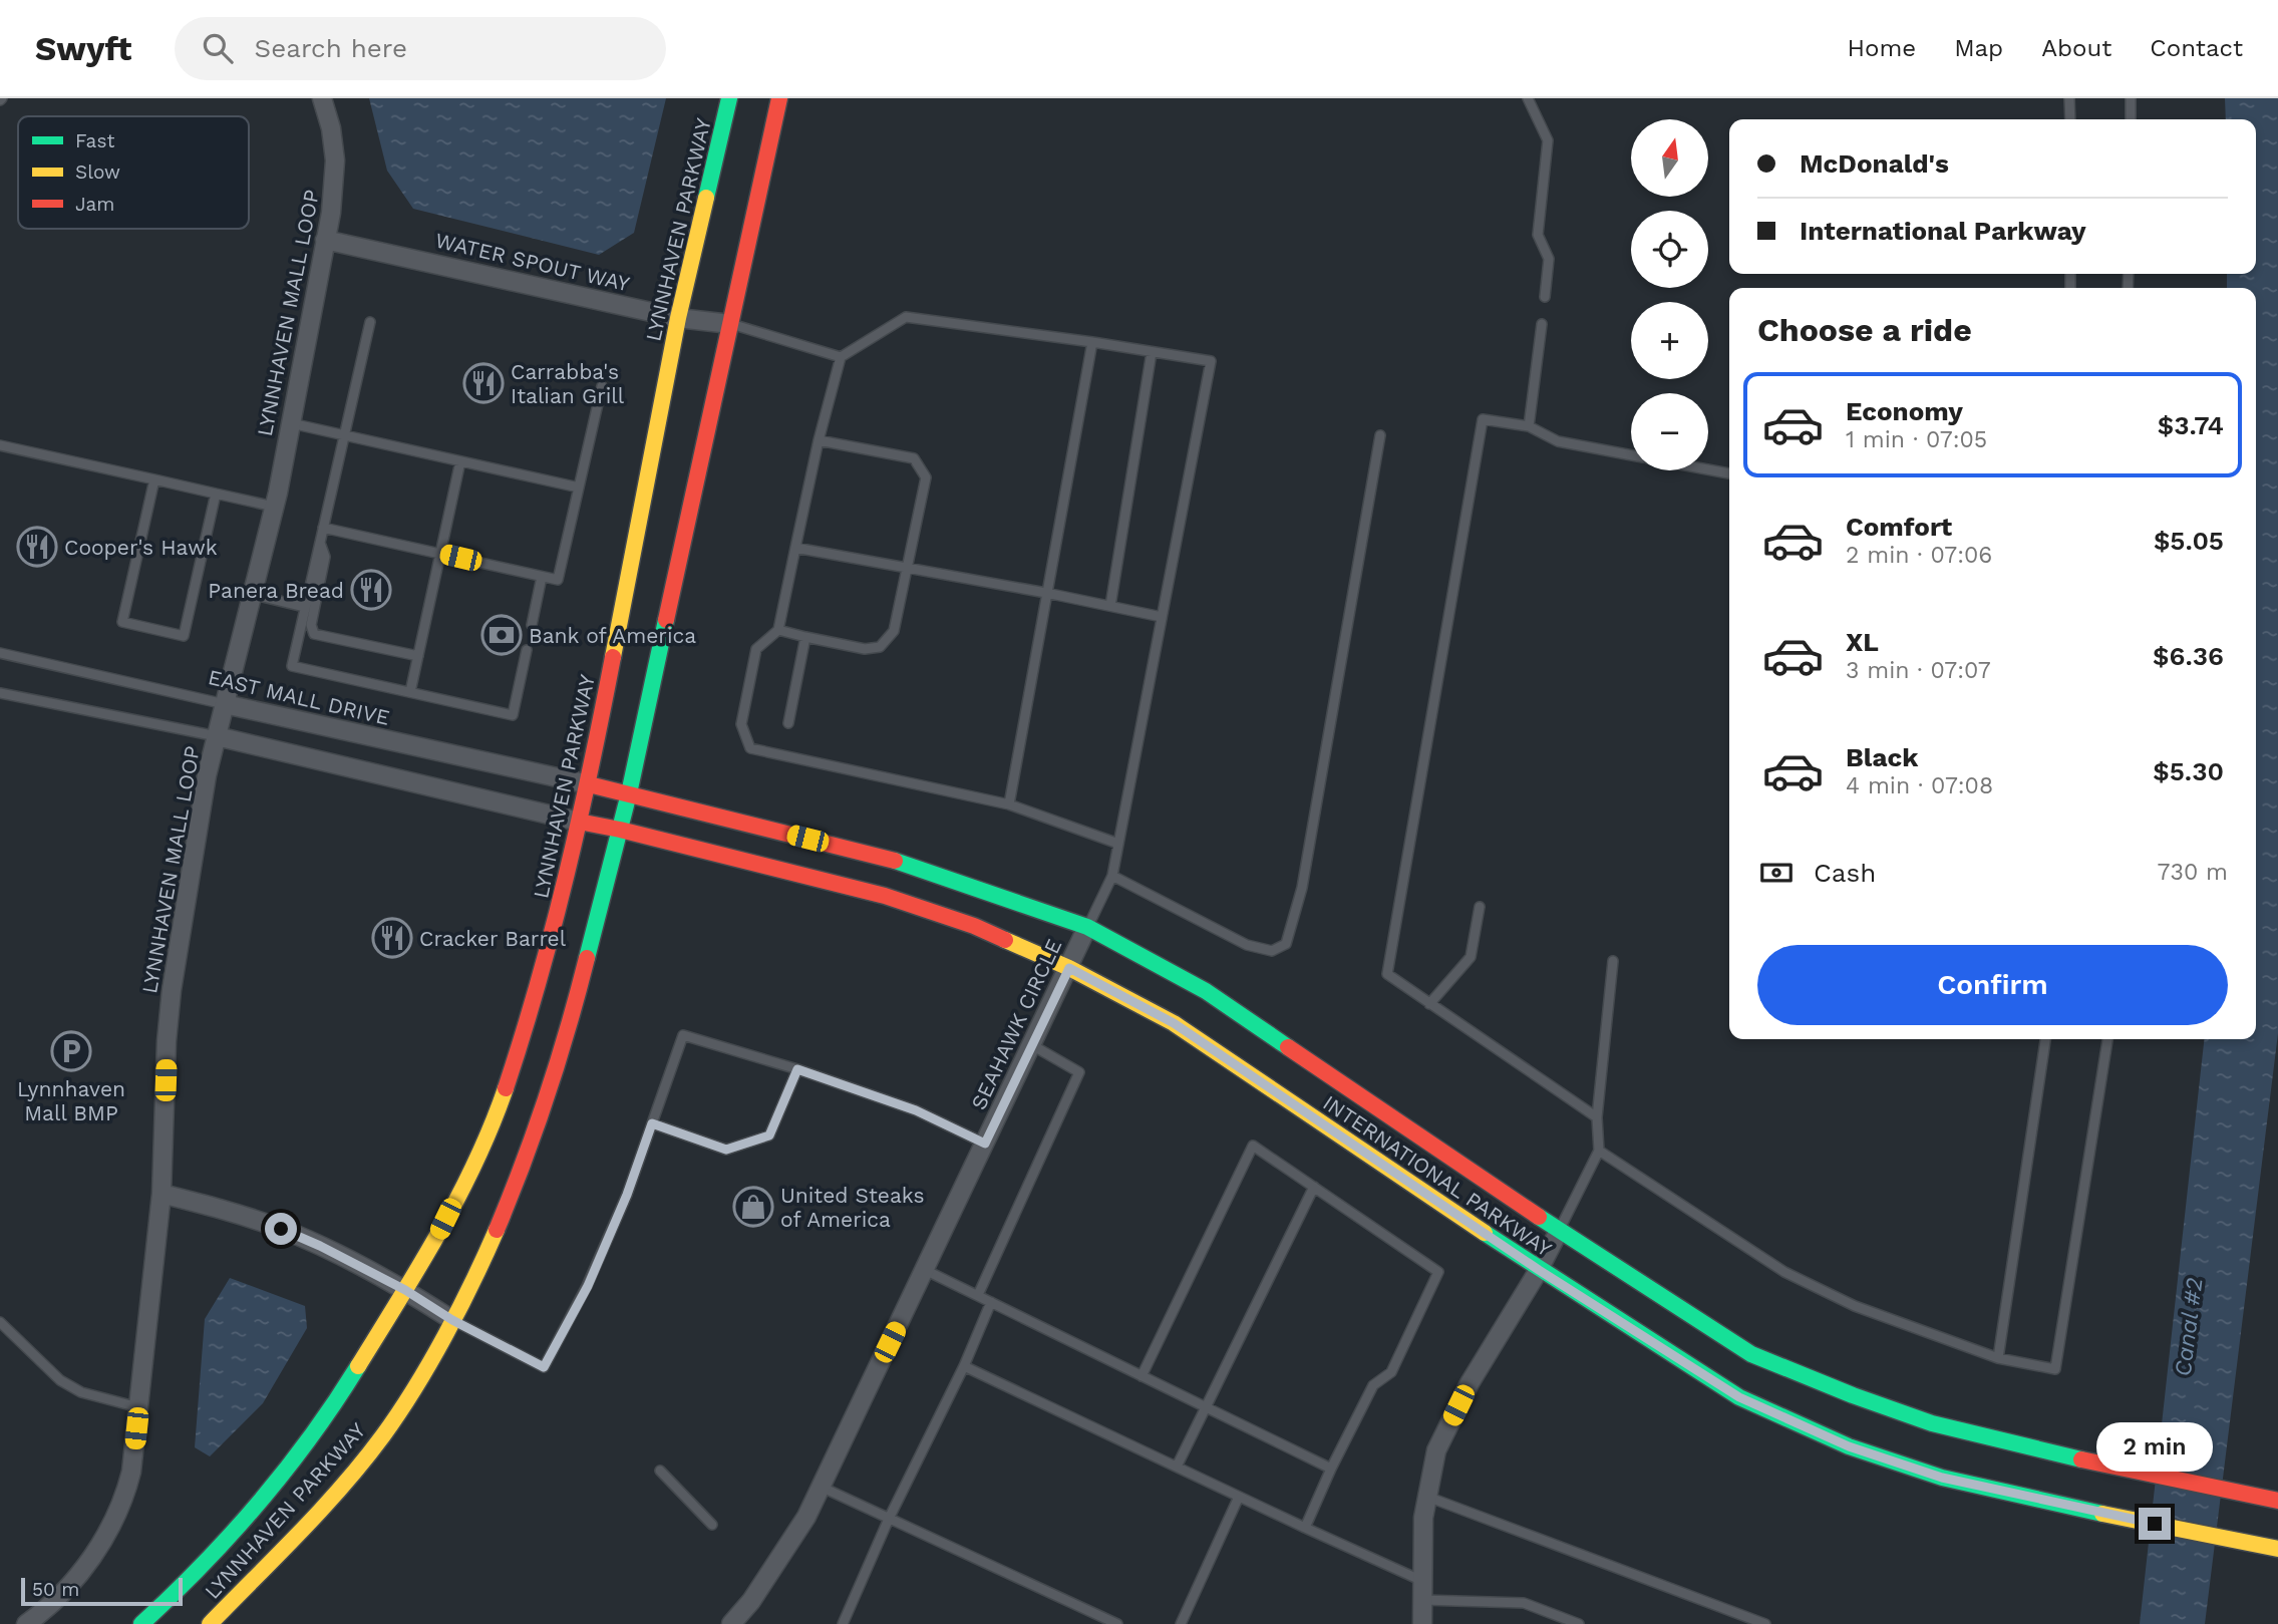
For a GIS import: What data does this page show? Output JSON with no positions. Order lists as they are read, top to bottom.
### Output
{
  "streets": {
    "main road": ["LYNNHAVEN PARKWAY", "INTERNATIONAL PARKWAY"],
    "street": [
      "WATER SPOUT WAY",
      "LYNNHAVEN MALL LOOP",
      "EAST MALL DRIVE",
      "SEAHAWK CIRCLE"
    ]
  },
  "crossings": [
    ["LYNNHAVEN PARKWAY", "WATER SPOUT WAY"],
    ["LYNNHAVEN PARKWAY", "EAST MALL DRIVE"],
    ["LYNNHAVEN PARKWAY", "INTERNATIONAL PARKWAY"],
    ["WATER SPOUT WAY", "LYNNHAVEN MALL LOOP"],
    ["LYNNHAVEN MALL LOOP", "EAST MALL DRIVE"],
    ["EAST MALL DRIVE", "INTERNATIONAL PARKWAY"],
    ["SEAHAWK CIRCLE", "INTERNATIONAL PARKWAY"]
  ],
  "water": ["Canal #2"],
  "places": {
    "restaurant": [
      "Carrabba's Italian Grill",
      "Cooper's Hawk",
      "Panera Bread",
      "Cracker Barrel"
    ],
    "bank": ["Bank of America"],
    "parking": ["Lynnhaven Mall BMP"],
    "shop": ["United Steaks of America"]
  },
  "legend": ["Fast", "Slow", "Jam"],
  "scale_bar": "50 m",
  "north": "top",
  "page": {
    "header": "Swyft",
    "search": "Search here",
    "nav": [
      "Home",
      "Map",
      "About",
      "Contact"
    ],
    "map_buttons": ["+", "−"],
    "banner": ["McDonald's", "International Parkway"],
    "heading": "Choose a ride",
    "list": [
      {
        "name": "Economy",
        "note": "1 min · 07:05",
        "value": "$3.74"
      },
      {
        "name": "Comfort",
        "note": "2 min · 07:06",
        "value": "$5.05"
      },
      {
        "name": "XL",
        "note": "3 min · 07:07",
        "value": "$6.36"
      },
      {
        "name": "Black",
        "note": "4 min · 07:08",
        "value": "$5.30"
      }
    ],
    "pay": ["Cash", "730 m"],
    "buttons": "Confirm",
    "bubble": "2 min",
    "scale": "50 m"
  }
}
